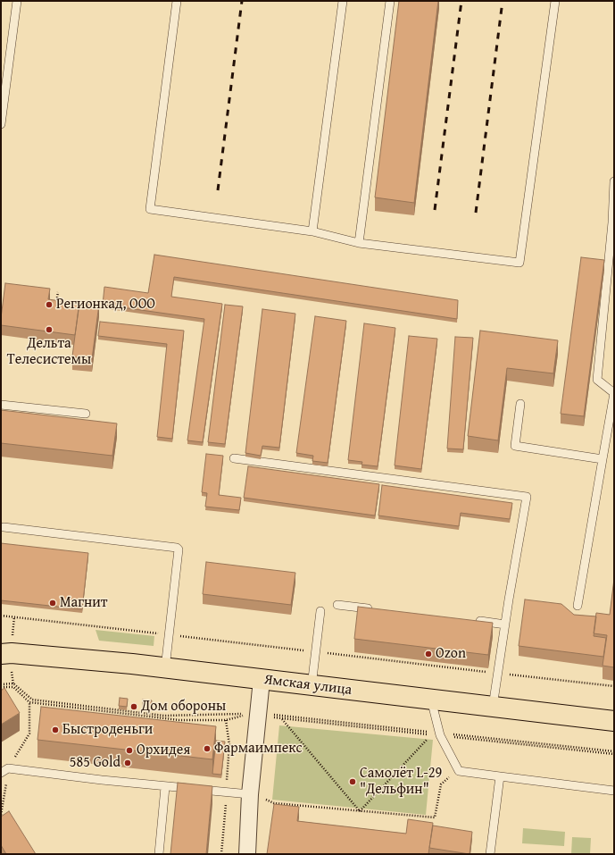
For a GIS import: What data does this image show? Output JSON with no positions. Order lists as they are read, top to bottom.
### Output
{
  "streets": {
    "main road": ["Ямская улица"]
  },
  "places": [
    "Регионкад, ООО",
    "Дельта Телесистемы",
    "Магнит",
    "Ozon",
    "Дом обороны",
    "Быстроденьги",
    "Фармаимпекс",
    "Орхидея",
    "585 Gold",
    "Самолёт L-29 \"Дельфин\""
  ]
}
